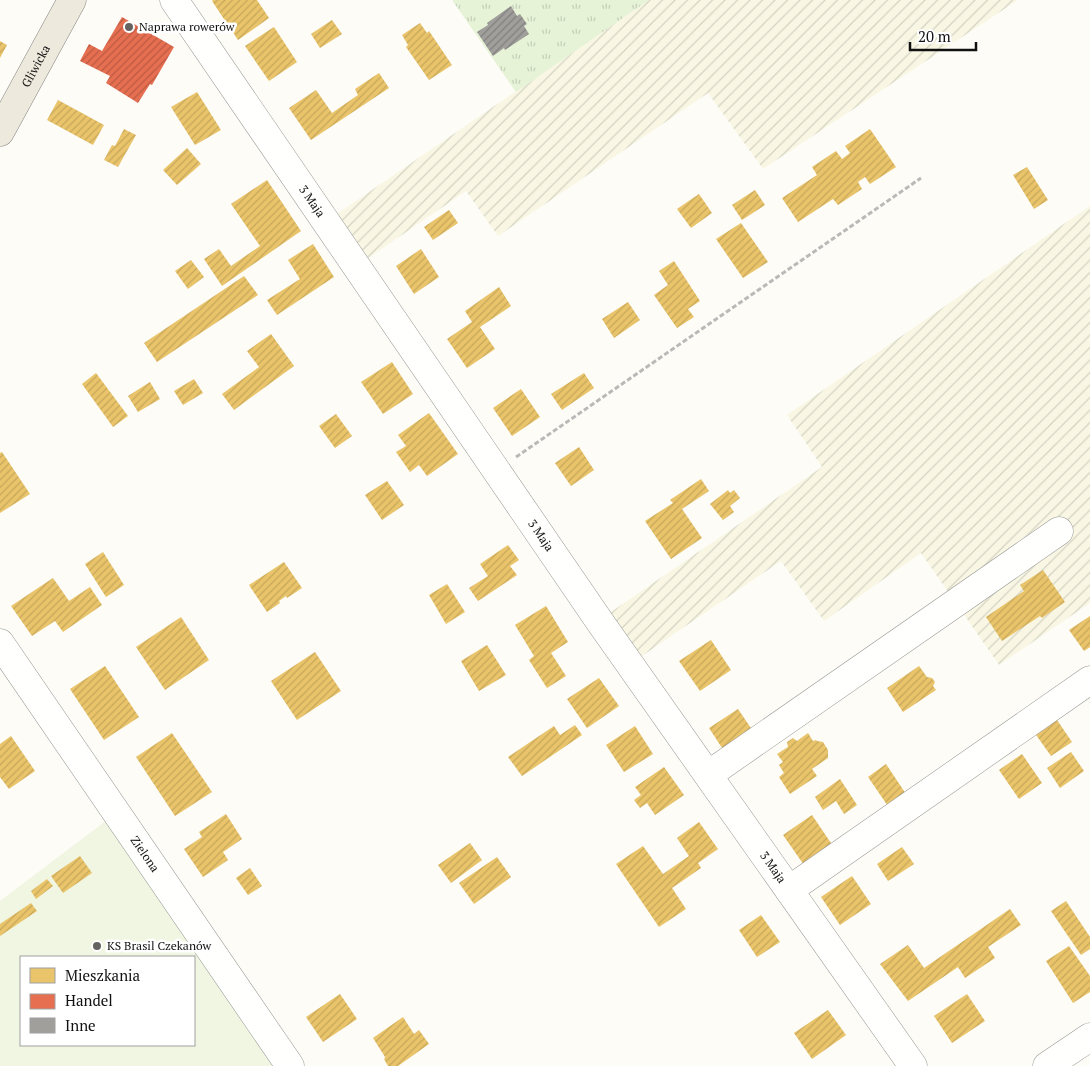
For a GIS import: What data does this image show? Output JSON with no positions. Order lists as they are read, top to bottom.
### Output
{
  "streets": {
    "main road": ["Gliwicka"],
    "street": ["3 Maja", "Zielona"]
  },
  "places": ["Naprawa rowerów", "KS Brasil Czekanów"],
  "legend": ["Mieszkania", "Handel", "Inne"],
  "scale_bar": "20 m"
}
